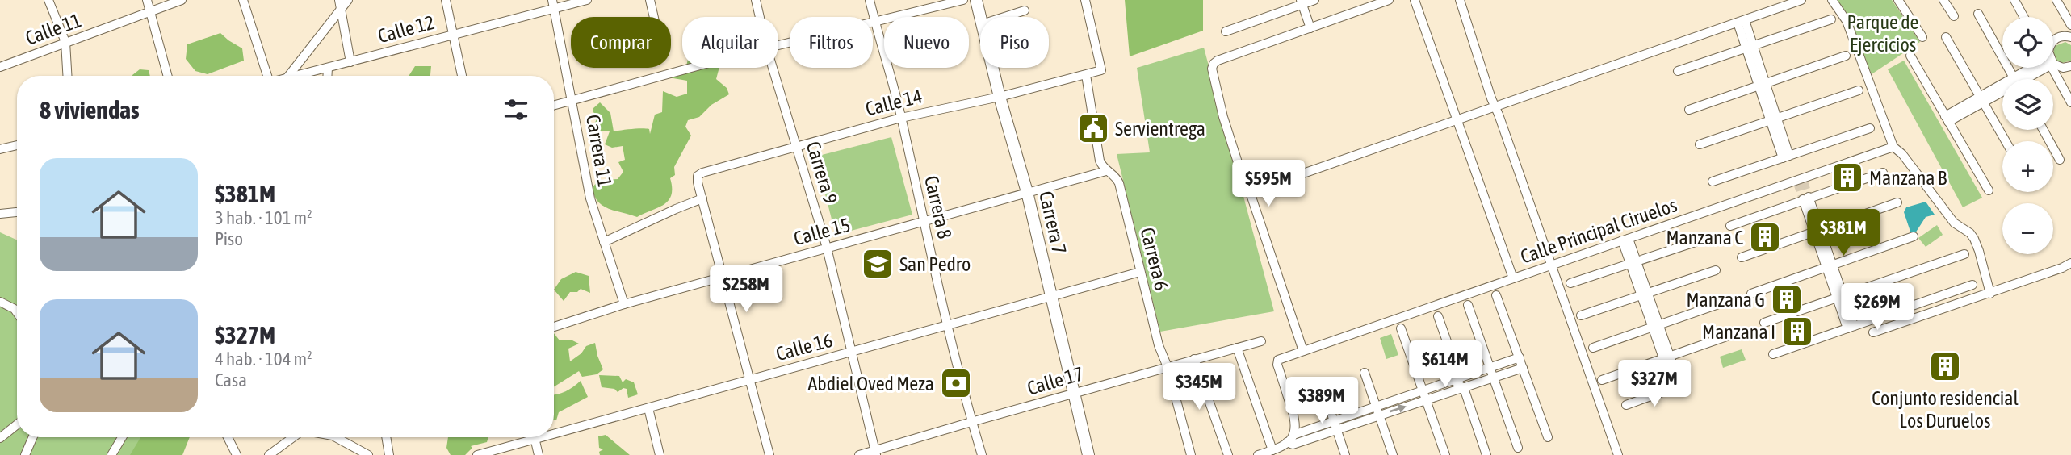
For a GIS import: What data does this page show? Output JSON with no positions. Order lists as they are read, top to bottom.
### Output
{
  "streets": {
    "street": [
      "Calle 11",
      "Calle 12",
      "Calle 14",
      "Carrera 11",
      "Carrera 9",
      "Carrera 8",
      "Carrera 7",
      "Calle Principal Ciruelos",
      "Calle 15",
      "Carrera 6",
      "Calle 16",
      "Calle 17"
    ]
  },
  "crossings": [
    ["Calle 12", "Carrera 11"],
    ["Calle 14", "Carrera 9"],
    ["Calle 14", "Carrera 8"],
    ["Calle 14", "Carrera 7"],
    ["Calle 14", "Carrera 6"],
    ["Carrera 11", "Calle 15"],
    ["Carrera 9", "Calle 15"],
    ["Carrera 9", "Calle 16"],
    ["Carrera 9", "Calle 17"],
    ["Carrera 8", "Calle 15"],
    ["Carrera 8", "Calle 16"],
    ["Carrera 8", "Calle 17"],
    ["Carrera 7", "Calle 15"],
    ["Carrera 7", "Calle 16"],
    ["Carrera 7", "Calle 17"],
    ["Calle 15", "Carrera 6"],
    ["Carrera 6", "Calle 16"],
    ["Carrera 6", "Calle 17"]
  ],
  "parks": ["Parque de Ejercicios"],
  "places": {
    "public building": ["Servientrega"],
    "building": [
      "Manzana B",
      "Manzana C",
      "Manzana G",
      "Manzana I",
      "Conjunto residencial Los Duruelos"
    ],
    "school or university": ["San Pedro"],
    "bank": ["Abdiel Oved Meza"]
  },
  "page": {
    "map_buttons": ["+", "−"],
    "chip": [
      "Comprar",
      "Alquilar",
      "Filtros",
      "Nuevo",
      "Piso"
    ],
    "heading": "8 viviendas",
    "list": [
      {
        "name": "$381M",
        "note": "3 hab. · 101 m² · Piso"
      },
      {
        "name": "$327M",
        "note": "4 hab. · 104 m² · Casa"
      }
    ],
    "price": [
      "$595M",
      "$381M",
      "$258M",
      "$269M",
      "$614M",
      "$327M",
      "$345M",
      "$389M"
    ]
  }
}
